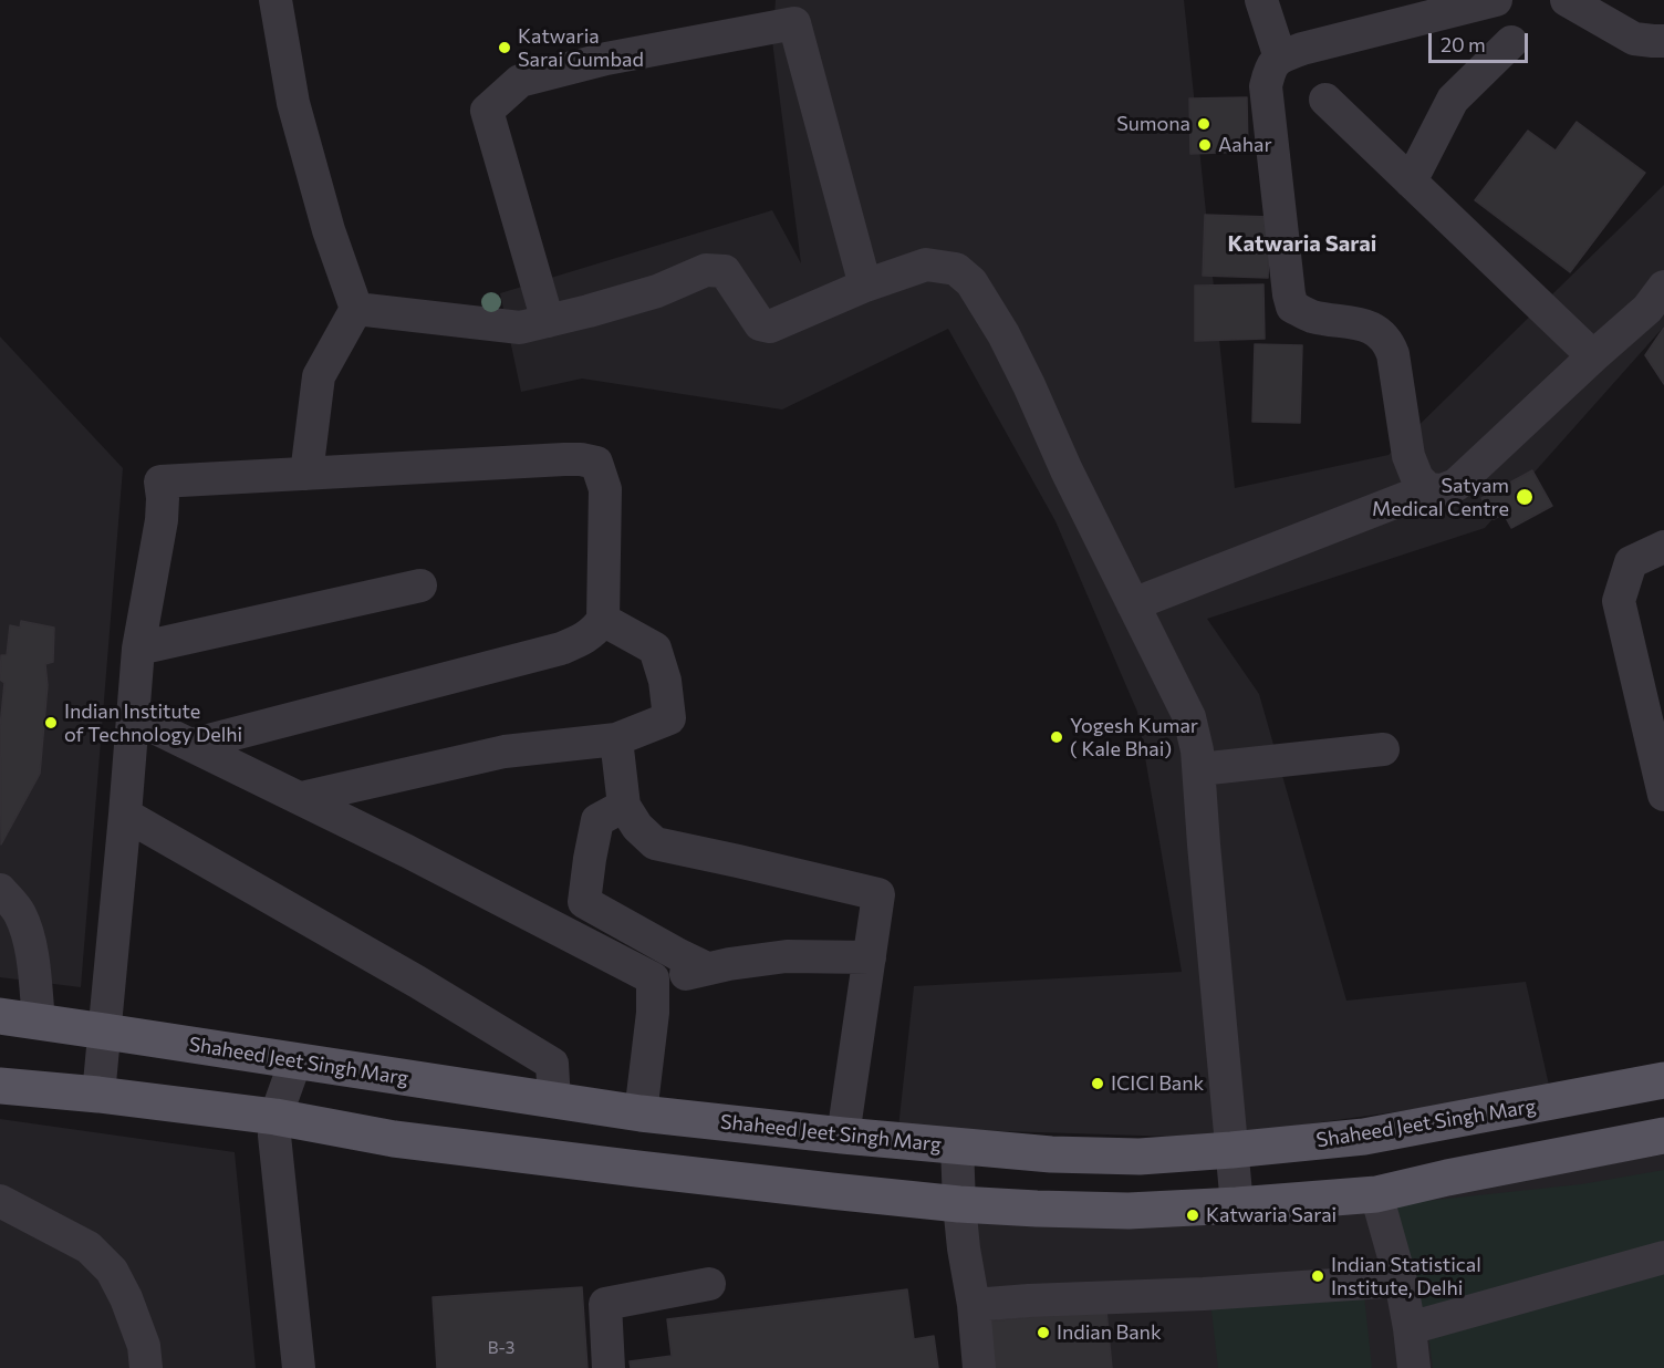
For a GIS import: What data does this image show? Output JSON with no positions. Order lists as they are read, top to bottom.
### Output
{
  "streets": {
    "main road": ["Shaheed Jeet Singh Marg"]
  },
  "districts": ["Katwaria Sarai"],
  "places": [
    "Katwaria Sarai Gumbad",
    "Sumona",
    "Aahar",
    "Satyam Medical Centre",
    "Indian Institute of Technology Delhi",
    "Yogesh Kumar ( Kale Bhai)",
    "ICICI Bank",
    "Katwaria Sarai",
    "Indian Statistical Institute, Delhi",
    "Indian Bank"
  ],
  "house_numbers": ["B-3"],
  "scale_bar": "20 m"
}
